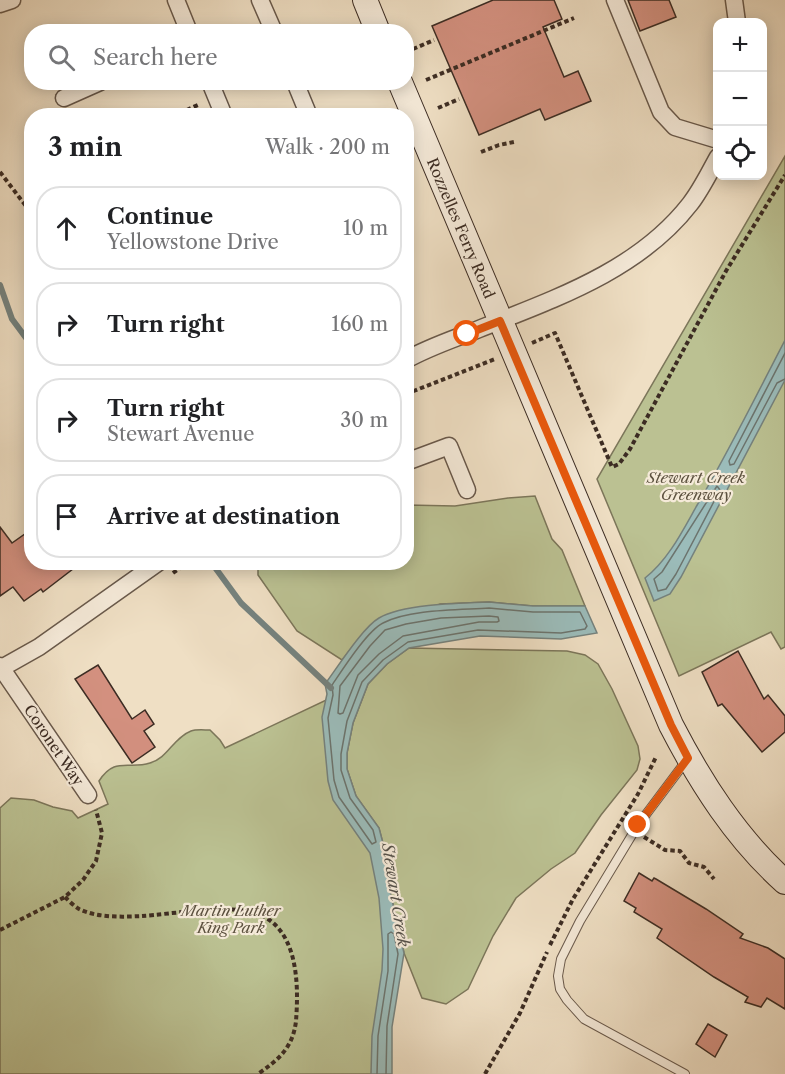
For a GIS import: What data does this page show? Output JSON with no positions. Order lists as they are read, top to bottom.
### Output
{
  "streets": {
    "street": ["Rozzelles Ferry Road", "Coronet Way"]
  },
  "water": ["Stewart Creek"],
  "parks": ["Stewart Creek Greenway", "Martin Luther King Park"],
  "page": {
    "map_buttons": ["+", "−"],
    "search": "Search here",
    "heading": ["3 min", "Walk · 200 m"],
    "list": [
      ["Continue", "Yellowstone Drive", "10 m"],
      ["Turn right", "160 m"],
      ["Turn right", "Stewart Avenue", "30 m"],
      "Arrive at destination"
    ]
  }
}
